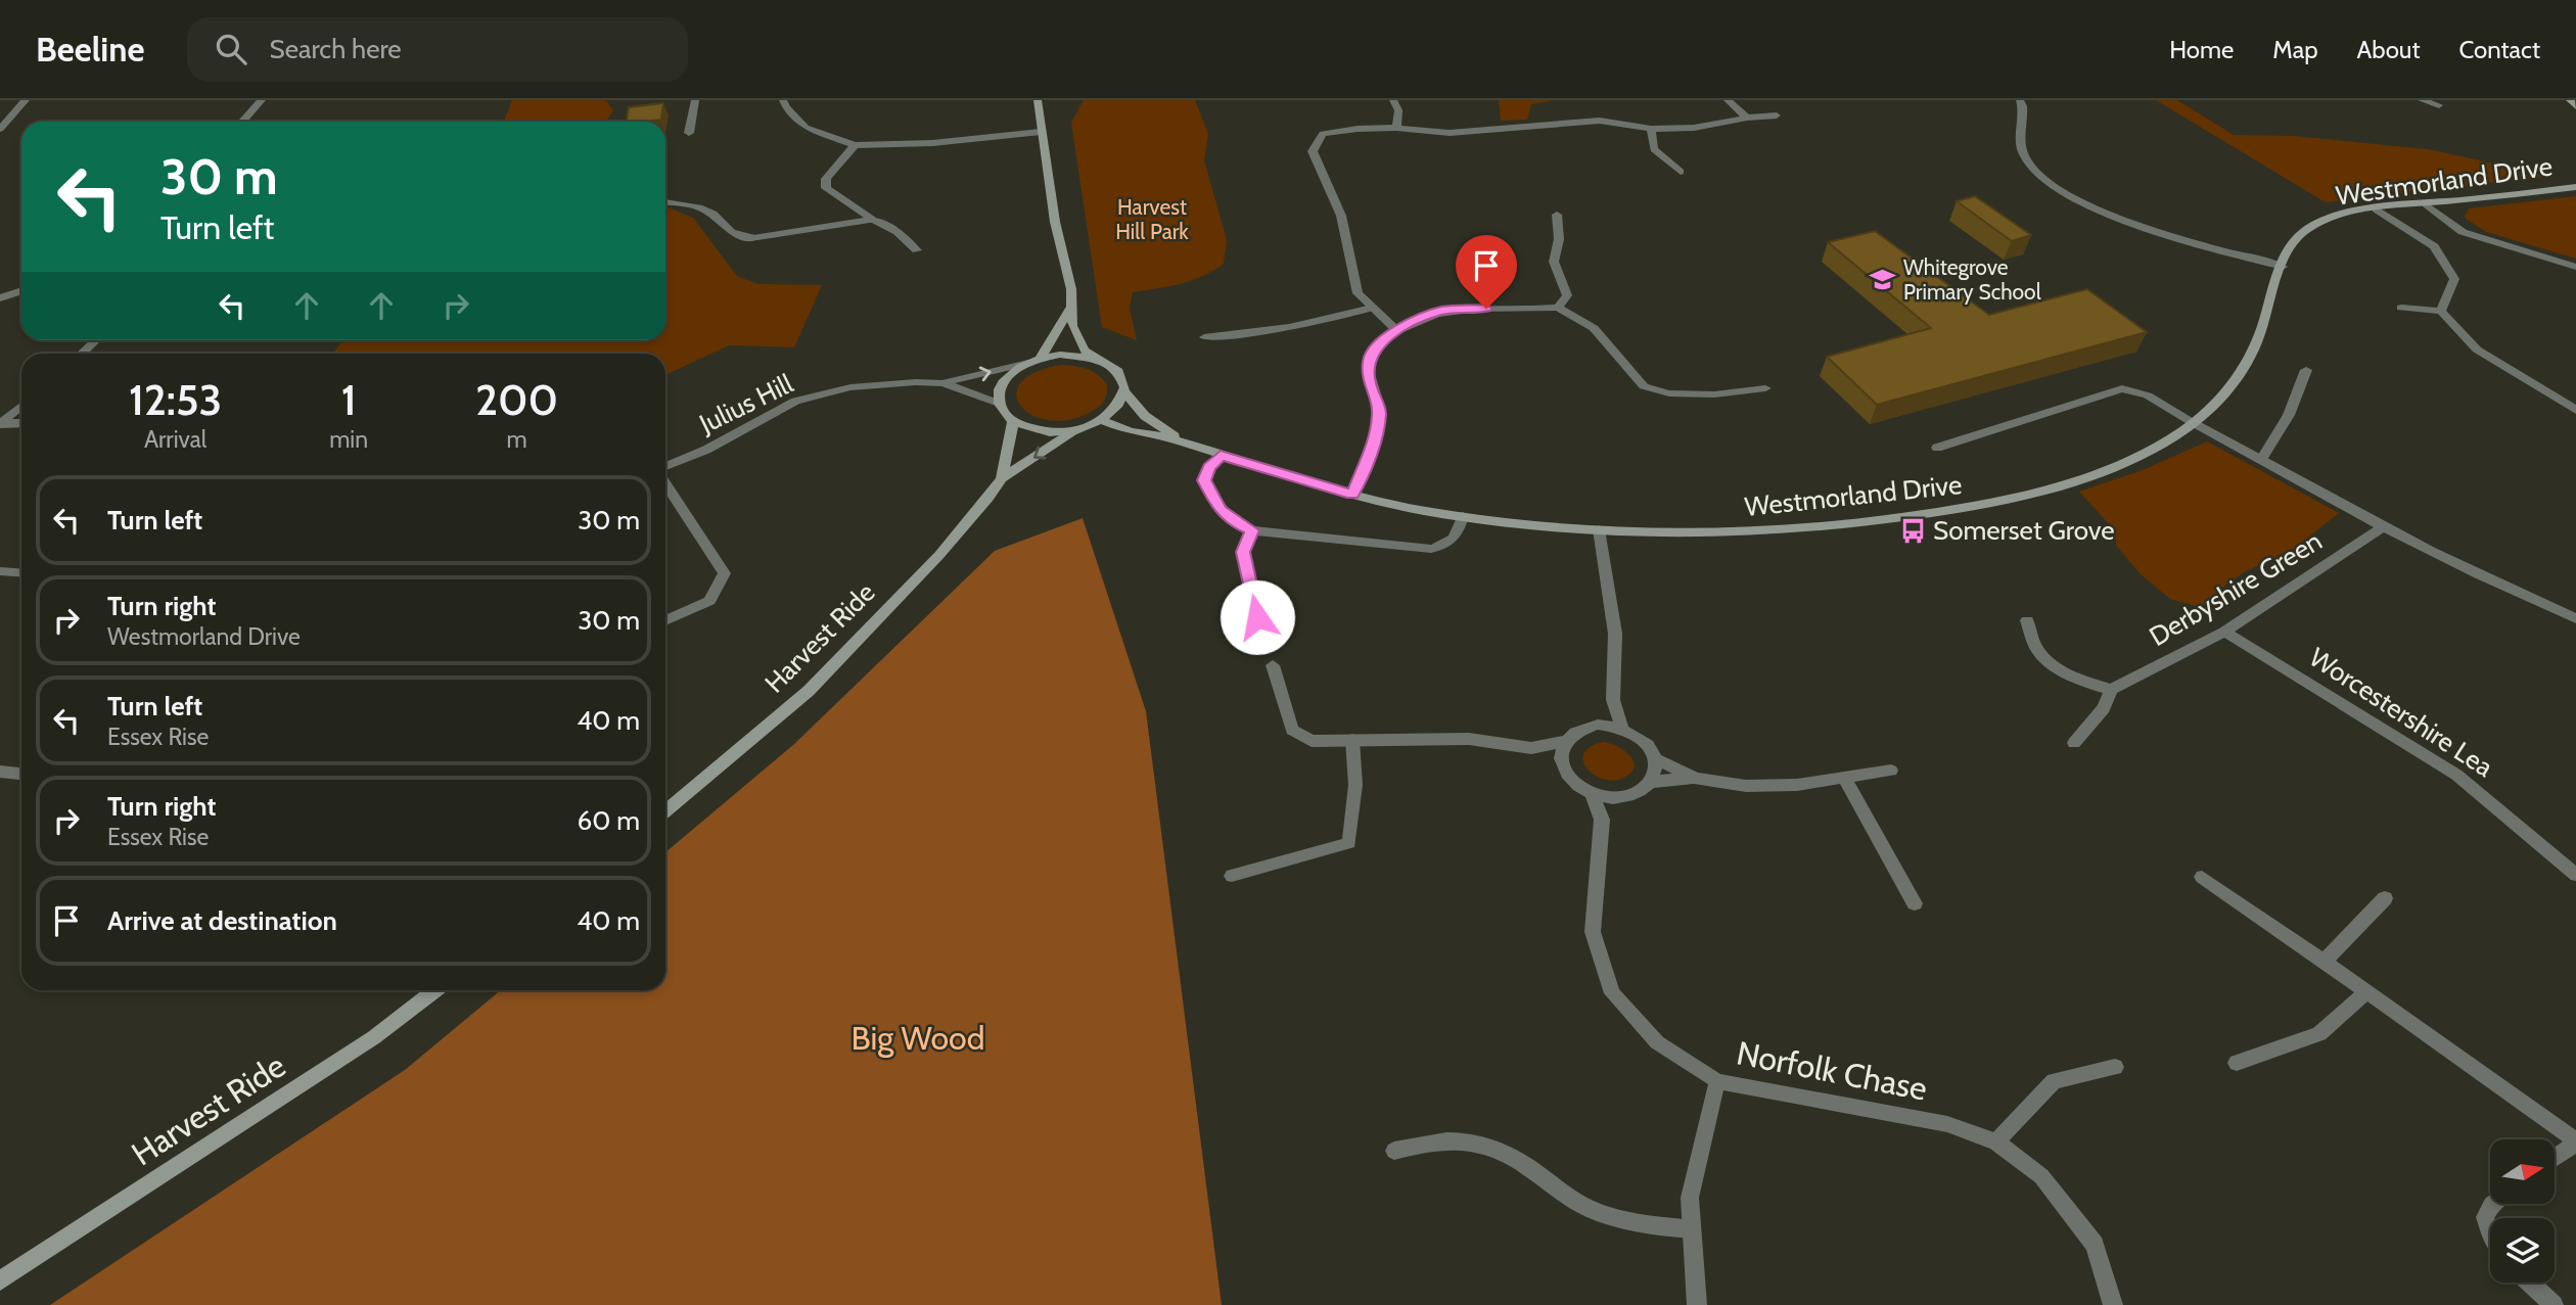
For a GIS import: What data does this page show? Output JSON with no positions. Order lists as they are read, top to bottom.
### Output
{
  "streets": {
    "street": [
      "Westmorland Drive",
      "Julius Hill",
      "Derbyshire Green",
      "Harvest Ride",
      "Worcestershire Lea",
      "Norfolk Chase"
    ]
  },
  "crossings": [
    ["Westmorland Drive", "Julius Hill"],
    ["Westmorland Drive", "Harvest Ride"],
    ["Julius Hill", "Harvest Ride"],
    ["Derbyshire Green", "Worcestershire Lea"]
  ],
  "parks": ["Harvest Hill Park", "Big Wood"],
  "places": {
    "school or university": ["Whitegrove Primary School"],
    "bus stop": ["Somerset Grove"]
  },
  "north": "right",
  "page": {
    "header": "Beeline",
    "search": "Search here",
    "nav": [
      "Home",
      "Map",
      "About",
      "Contact"
    ],
    "turn": ["30 m", "Turn left"],
    "eta": [
      "12:53",
      "Arrival",
      "1",
      "min",
      "200",
      "m"
    ],
    "list": [
      {
        "name": "Turn left",
        "value": "30 m"
      },
      {
        "name": "Turn right",
        "note": "Westmorland Drive",
        "value": "30 m"
      },
      {
        "name": "Turn left",
        "note": "Essex Rise",
        "value": "40 m"
      },
      {
        "name": "Turn right",
        "note": "Essex Rise",
        "value": "60 m"
      },
      {
        "name": "Arrive at destination",
        "value": "40 m"
      }
    ]
  }
}
